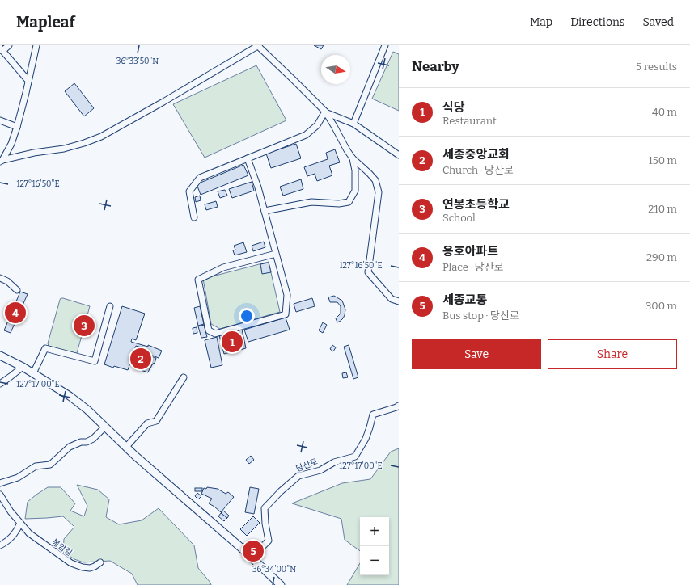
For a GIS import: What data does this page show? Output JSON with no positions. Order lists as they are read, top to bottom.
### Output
{
  "streets": {
    "street": ["당산로", "봉암길"]
  },
  "north": "right",
  "page": {
    "header": "Mapleaf",
    "nav": ["Map", "Directions", "Saved"],
    "heading": ["Nearby", "5 results"],
    "list": [
      {
        "mark": "1",
        "name": "식당",
        "note": "Restaurant",
        "value": "40 m"
      },
      {
        "mark": "2",
        "name": "세종중앙교회",
        "note": "Church · 당산로",
        "value": "150 m"
      },
      {
        "mark": "3",
        "name": "연봉초등학교",
        "note": "School",
        "value": "210 m"
      },
      {
        "mark": "4",
        "name": "용호아파트",
        "note": "Place · 당산로",
        "value": "290 m"
      },
      {
        "mark": "5",
        "name": "세종교통",
        "note": "Bus stop · 당산로",
        "value": "300 m"
      }
    ],
    "pins": [
      "4",
      "3",
      "1",
      "2",
      "5"
    ],
    "buttons": ["Save", "Share"],
    "map_buttons": ["+", "−"]
  },
  "coordinates": [
    "36°33'50\"N",
    "127°16'50\"E",
    "127°17'00\"E",
    "36°34'00\"N"
  ]
}
